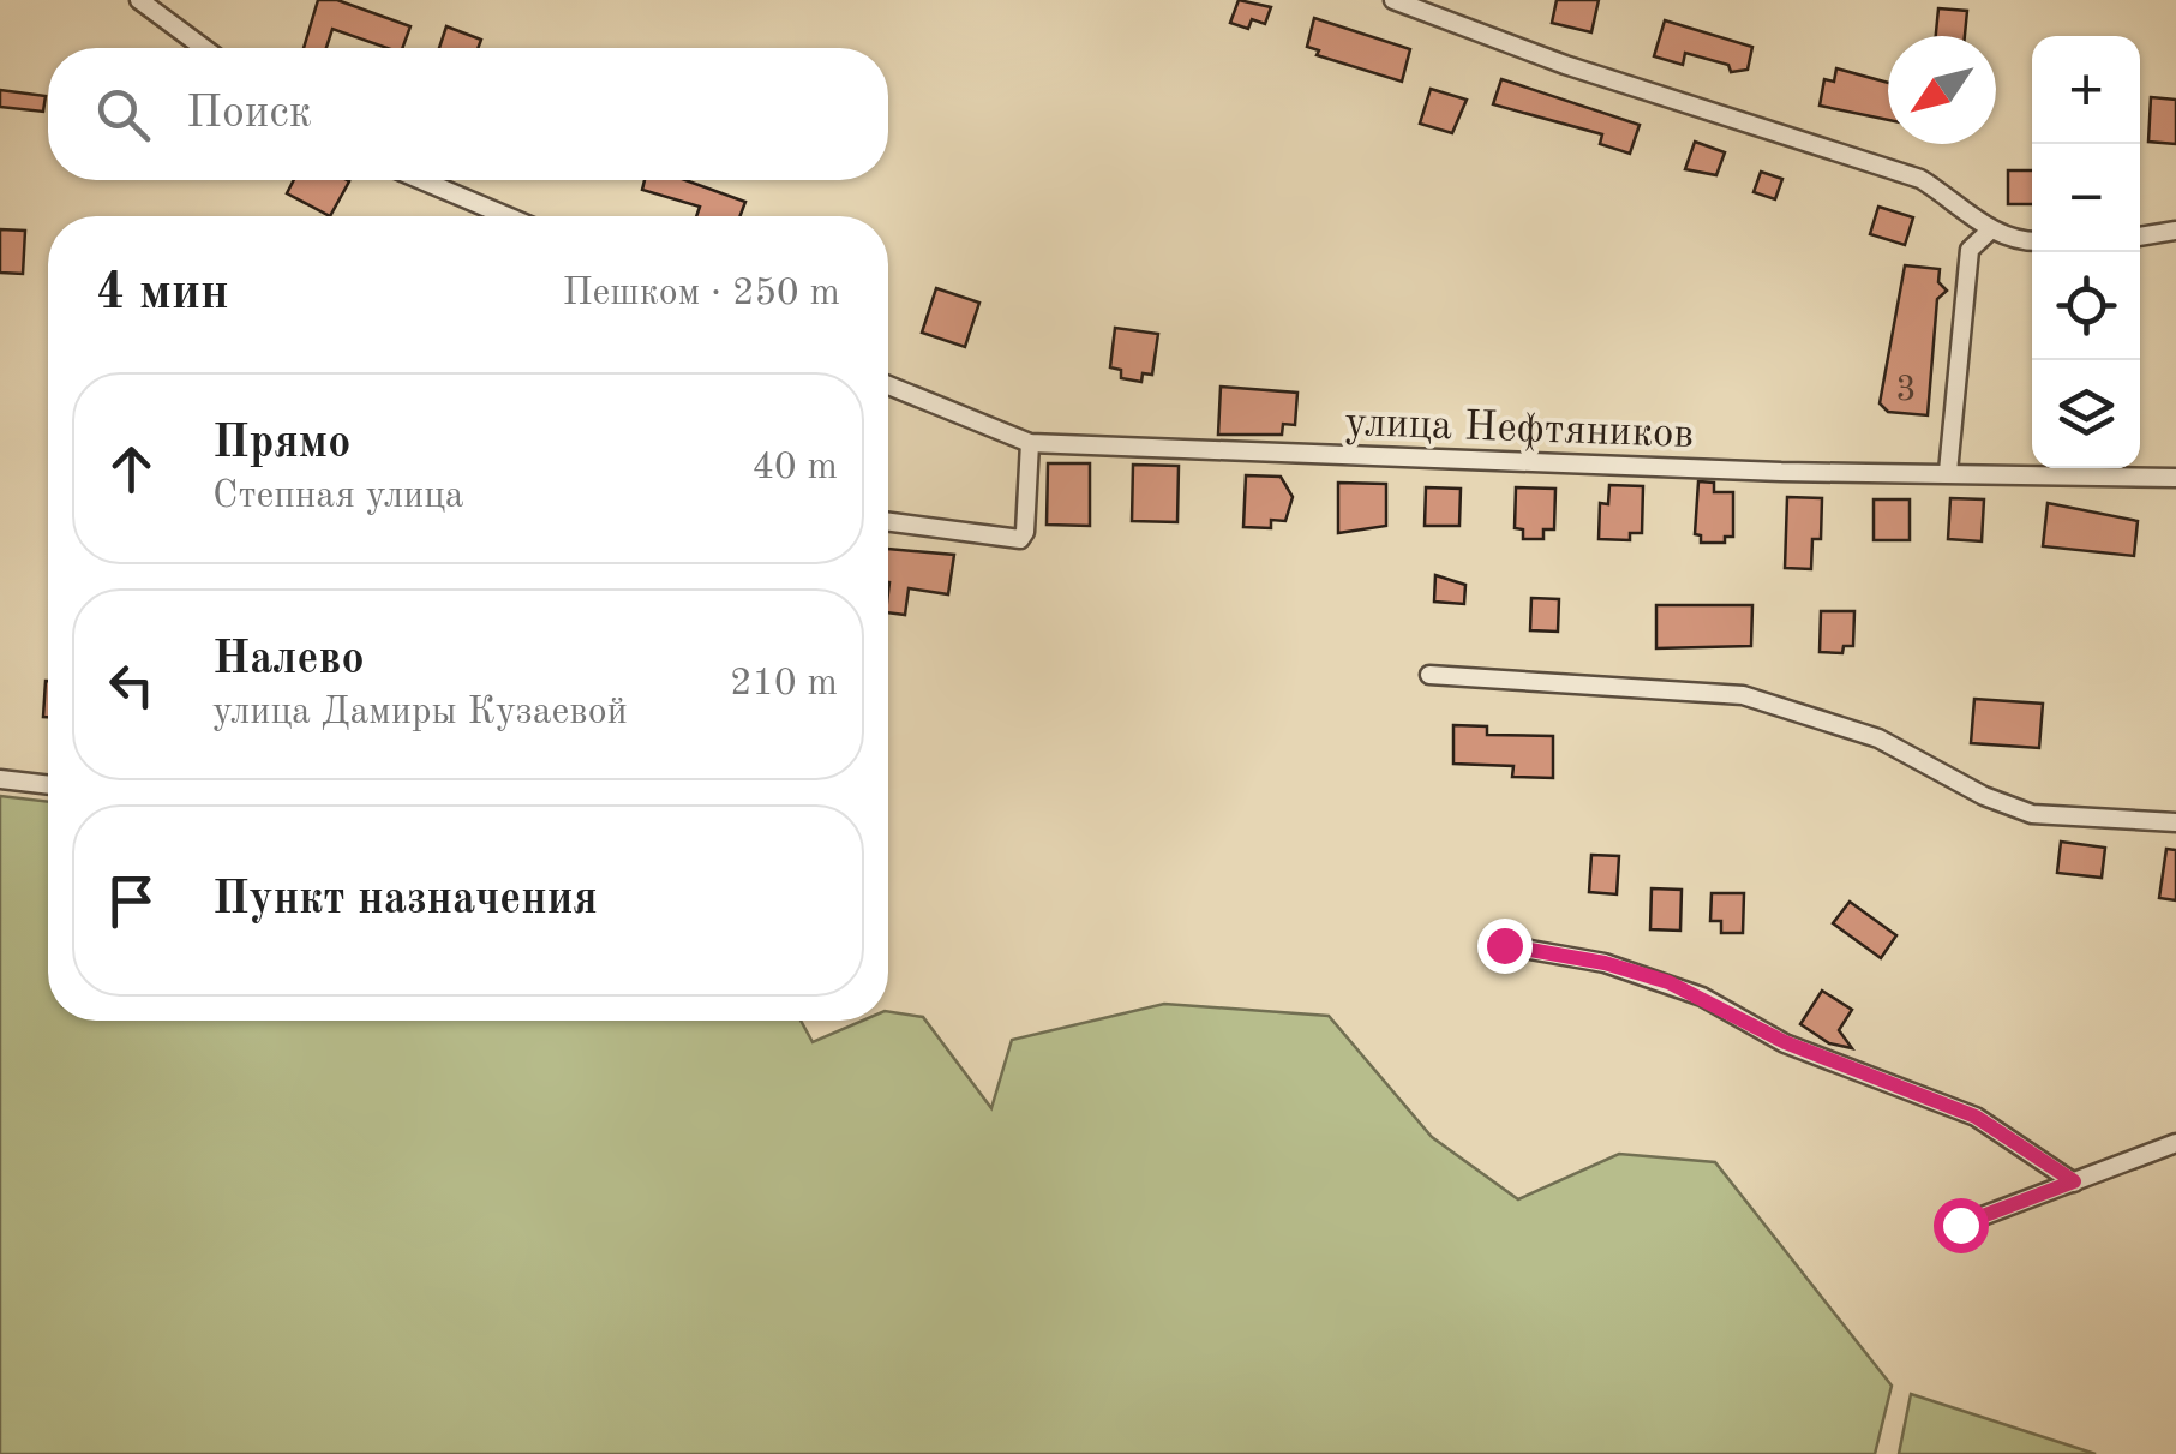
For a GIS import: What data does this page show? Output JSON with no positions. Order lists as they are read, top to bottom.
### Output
{
  "streets": {
    "street": ["улица Нефтяников"]
  },
  "house_numbers": ["3"],
  "north": "bottom left",
  "page": {
    "map_buttons": ["+", "−"],
    "search": "Поиск",
    "heading": ["4 мин", "Пешком · 250 m"],
    "list": [
      ["Прямо", "Степная улица", "40 m"],
      ["Налево", "улица Дамиры Кузаевой", "210 m"],
      "Пункт назначения"
    ]
  }
}
